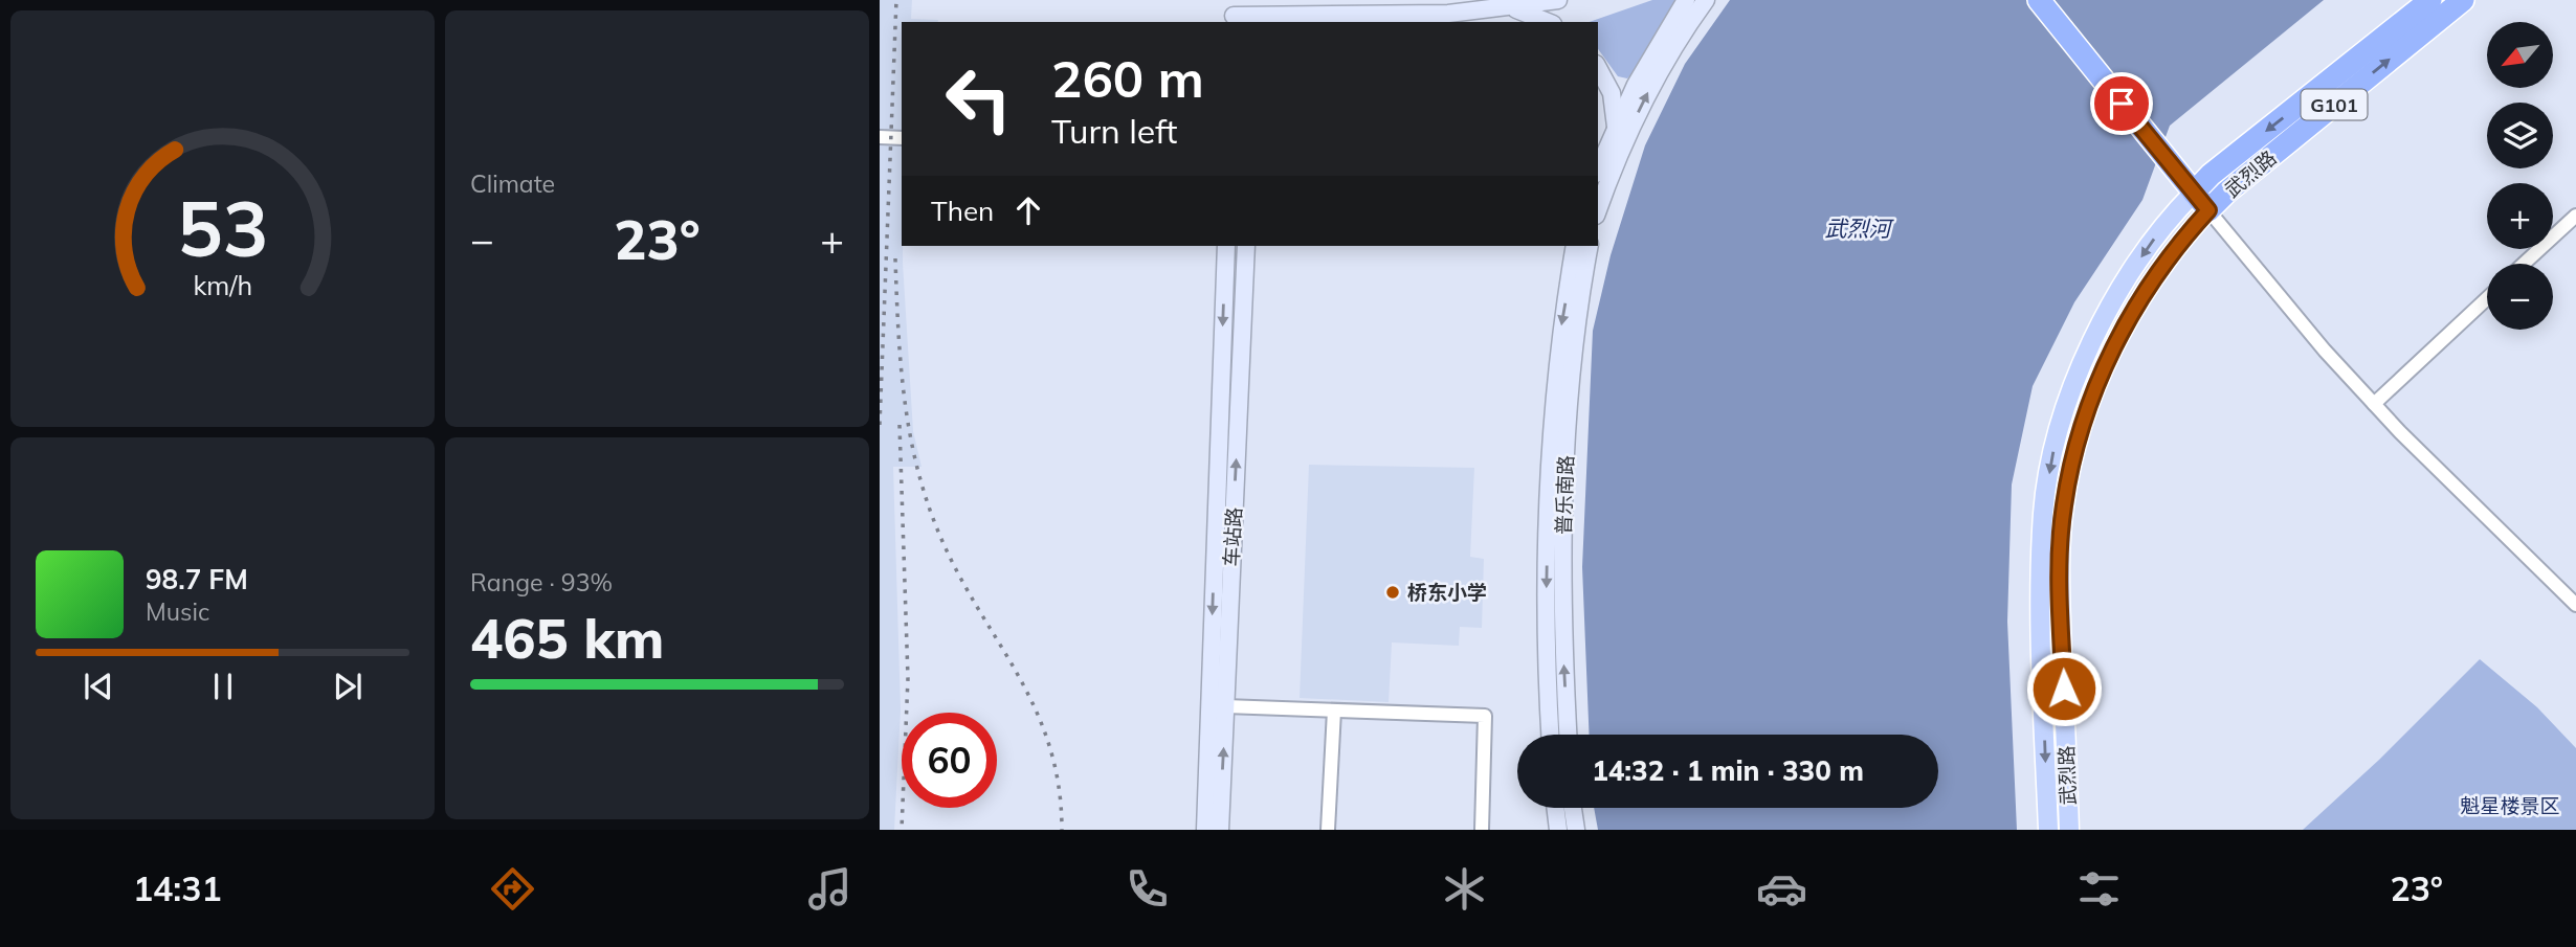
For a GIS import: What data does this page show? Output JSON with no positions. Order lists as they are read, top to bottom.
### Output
{
  "streets": {
    "highway": ["G101", "武烈路"],
    "main road": ["普乐南路", "车站路"]
  },
  "water": ["武烈河"],
  "parks": ["魁星楼景区"],
  "places": ["桥东小学"],
  "north": "bottom left",
  "page": {
    "tile": [
      "Climate",
      ["Range · 93%", "465 km"]
    ],
    "map_buttons": ["+", "−"],
    "turn": ["260 m", "Turn left"],
    "then": "Then",
    "heat": ["−", "23°", "+"],
    "song": ["98.7 FM", "Music"],
    "limit": "60",
    "trip": "14:32 · 1 min · 330 m",
    "tabs": ["14:31", "23°"],
    "gauge": ["53", "km/h"]
  }
}
